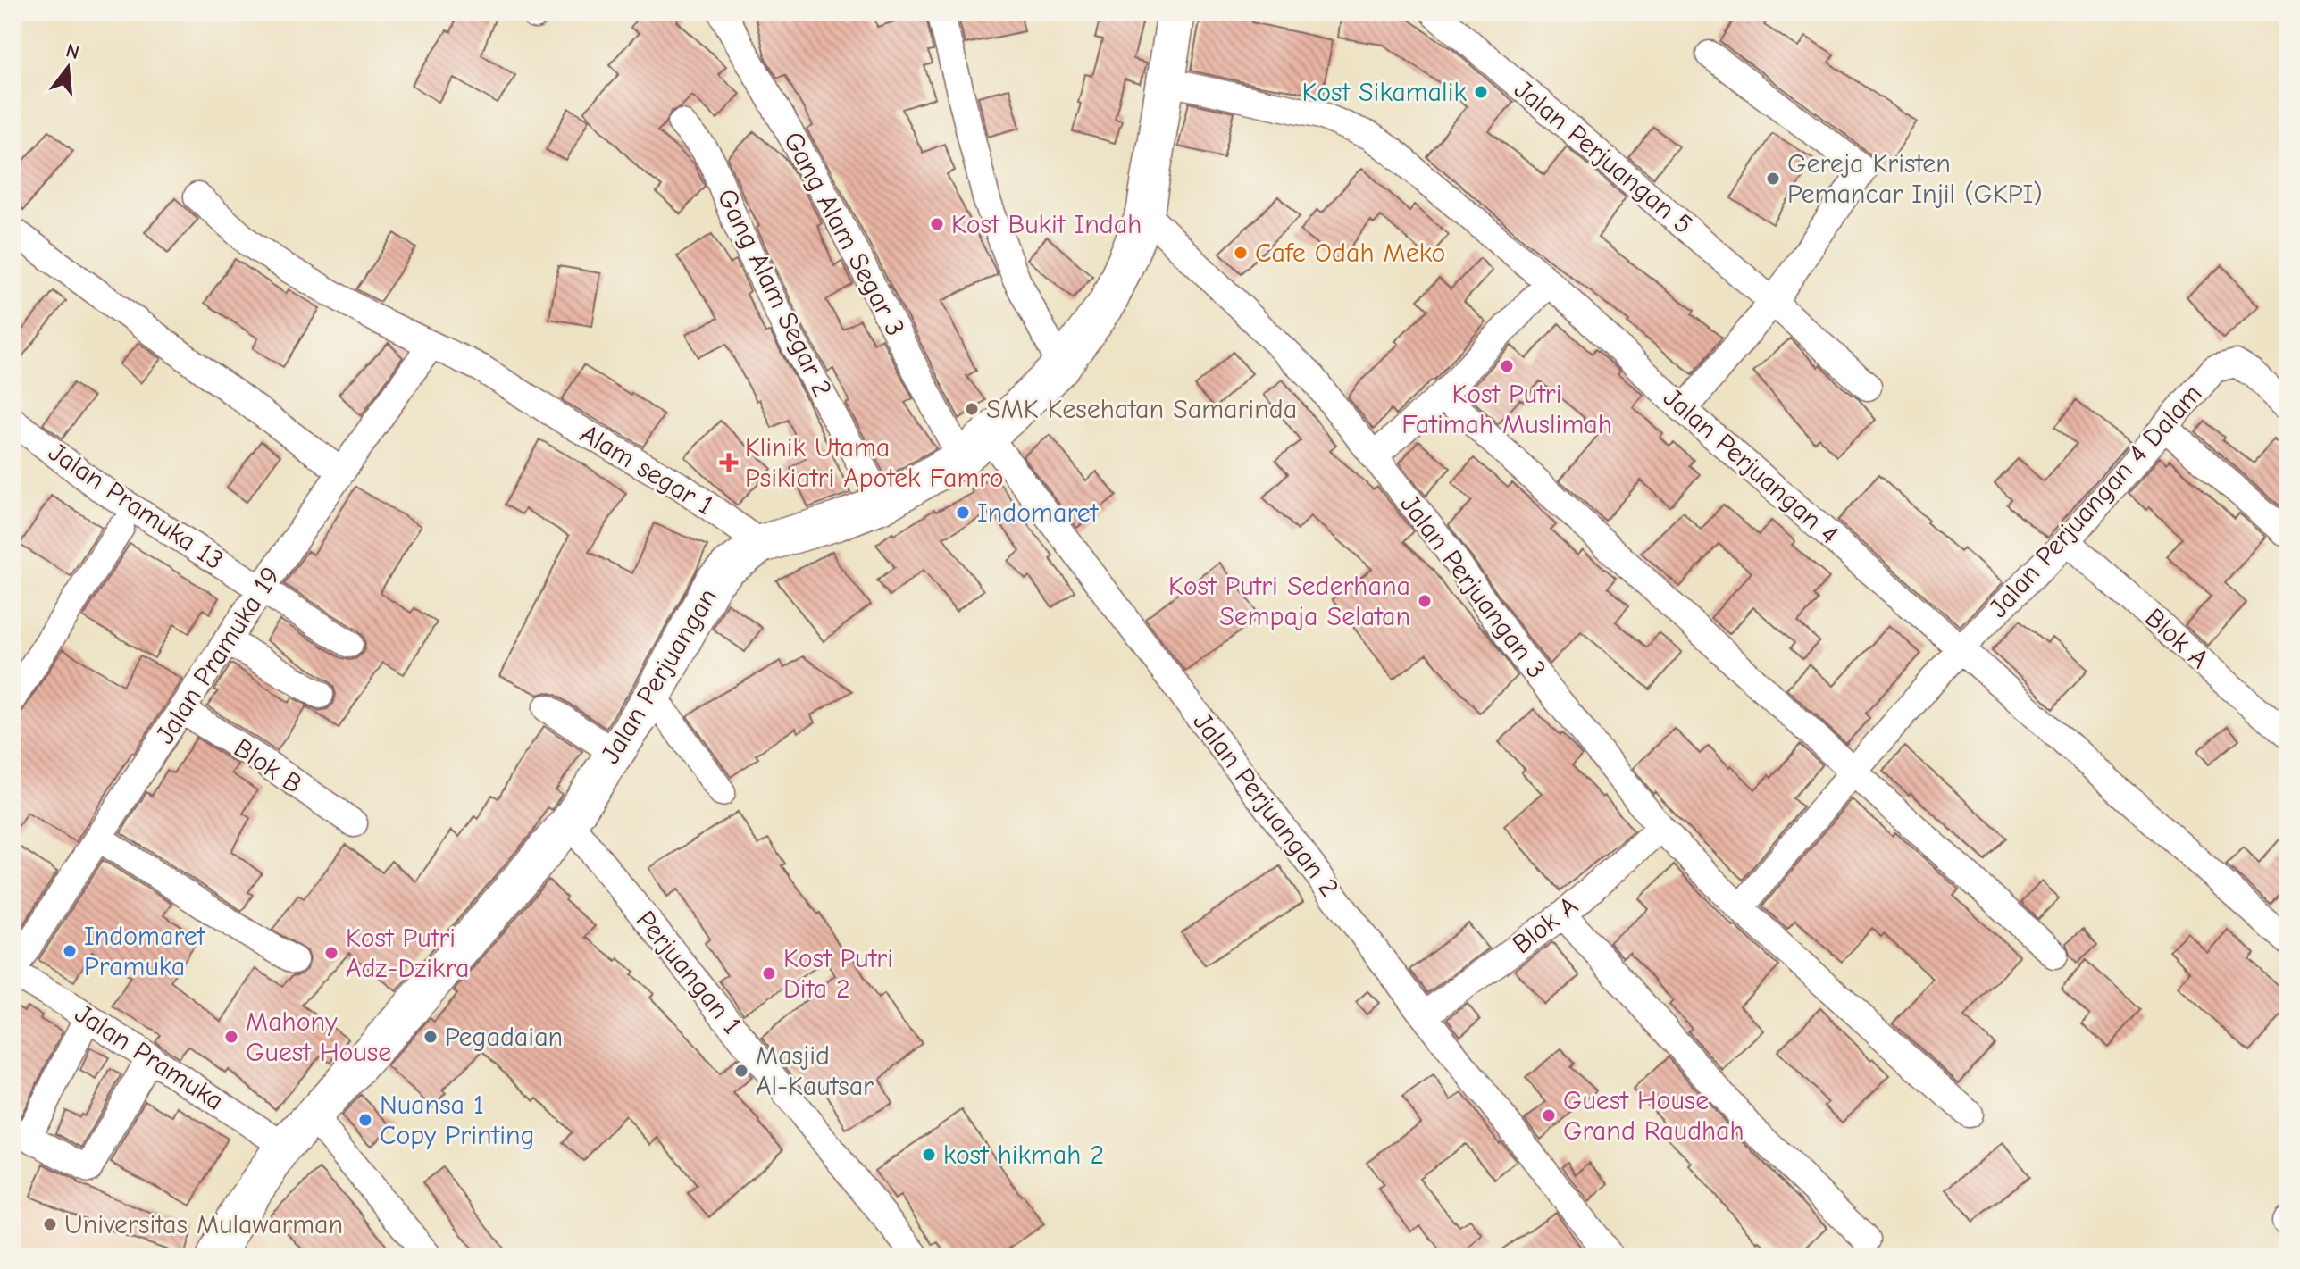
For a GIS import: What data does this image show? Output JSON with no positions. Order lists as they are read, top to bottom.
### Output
{
  "streets": {
    "street": [
      "Jalan Perjuangan 5",
      "Gang Alam Segar 3",
      "Gang Alam Segar 2",
      "Jalan Perjuangan 4",
      "Alam segar 1",
      "Jalan Perjuangan 4 Dalam",
      "Jalan Pramuka 13",
      "Jalan Perjuangan 3",
      "Blok A",
      "Jalan Pramuka 19",
      "Jalan Perjuangan",
      "Blok B",
      "Jalan Perjuangan 2",
      "Perjuangan 1",
      "Jalan Pramuka"
    ]
  },
  "crossings": [
    ["Gang Alam Segar 3", "Jalan Perjuangan"],
    ["Gang Alam Segar 3", "Jalan Perjuangan 2"],
    ["Gang Alam Segar 2", "Jalan Perjuangan"],
    ["Jalan Perjuangan 4", "Jalan Perjuangan 4 Dalam"],
    ["Jalan Perjuangan 4", "Jalan Perjuangan"],
    ["Alam segar 1", "Jalan Pramuka 19"],
    ["Alam segar 1", "Jalan Perjuangan"],
    ["Jalan Perjuangan 4 Dalam", "Jalan Perjuangan 3"],
    ["Jalan Perjuangan 4 Dalam", "Blok A"],
    ["Jalan Pramuka 13", "Jalan Pramuka 19"],
    ["Jalan Perjuangan 3", "Blok A"],
    ["Jalan Perjuangan 3", "Jalan Perjuangan"],
    ["Blok A", "Jalan Perjuangan 2"],
    ["Jalan Pramuka 19", "Blok B"],
    ["Jalan Pramuka 19", "Jalan Pramuka"],
    ["Jalan Perjuangan", "Jalan Perjuangan 2"],
    ["Jalan Perjuangan", "Perjuangan 1"],
    ["Jalan Perjuangan", "Jalan Pramuka"]
  ],
  "places": {
    "other": [
      "Kost Sikamalik",
      "Gereja Kristen Pemancar Injil (GKPI)",
      "Kost Bukit Indah",
      "Cafe Odah Meko",
      "Kost Putri Fatimah Muslimah",
      "SMK Kesehatan Samarinda",
      "Indomaret",
      "Kost Putri Sederhana Sempaja Selatan",
      "Indomaret Pramuka",
      "Kost Putri Adz-Dzikra",
      "Kost Putri Dita 2",
      "Mahony Guest House",
      "Pegadaian",
      "Masjid Al-Kautsar",
      "Guest House Grand Raudhah",
      "Nuansa 1 Copy Printing",
      "kost hikmah 2",
      "Universitas Mulawarman"
    ],
    "health": ["Klinik Utama Psikiatri Apotek Famro"]
  },
  "north": "top"
}
